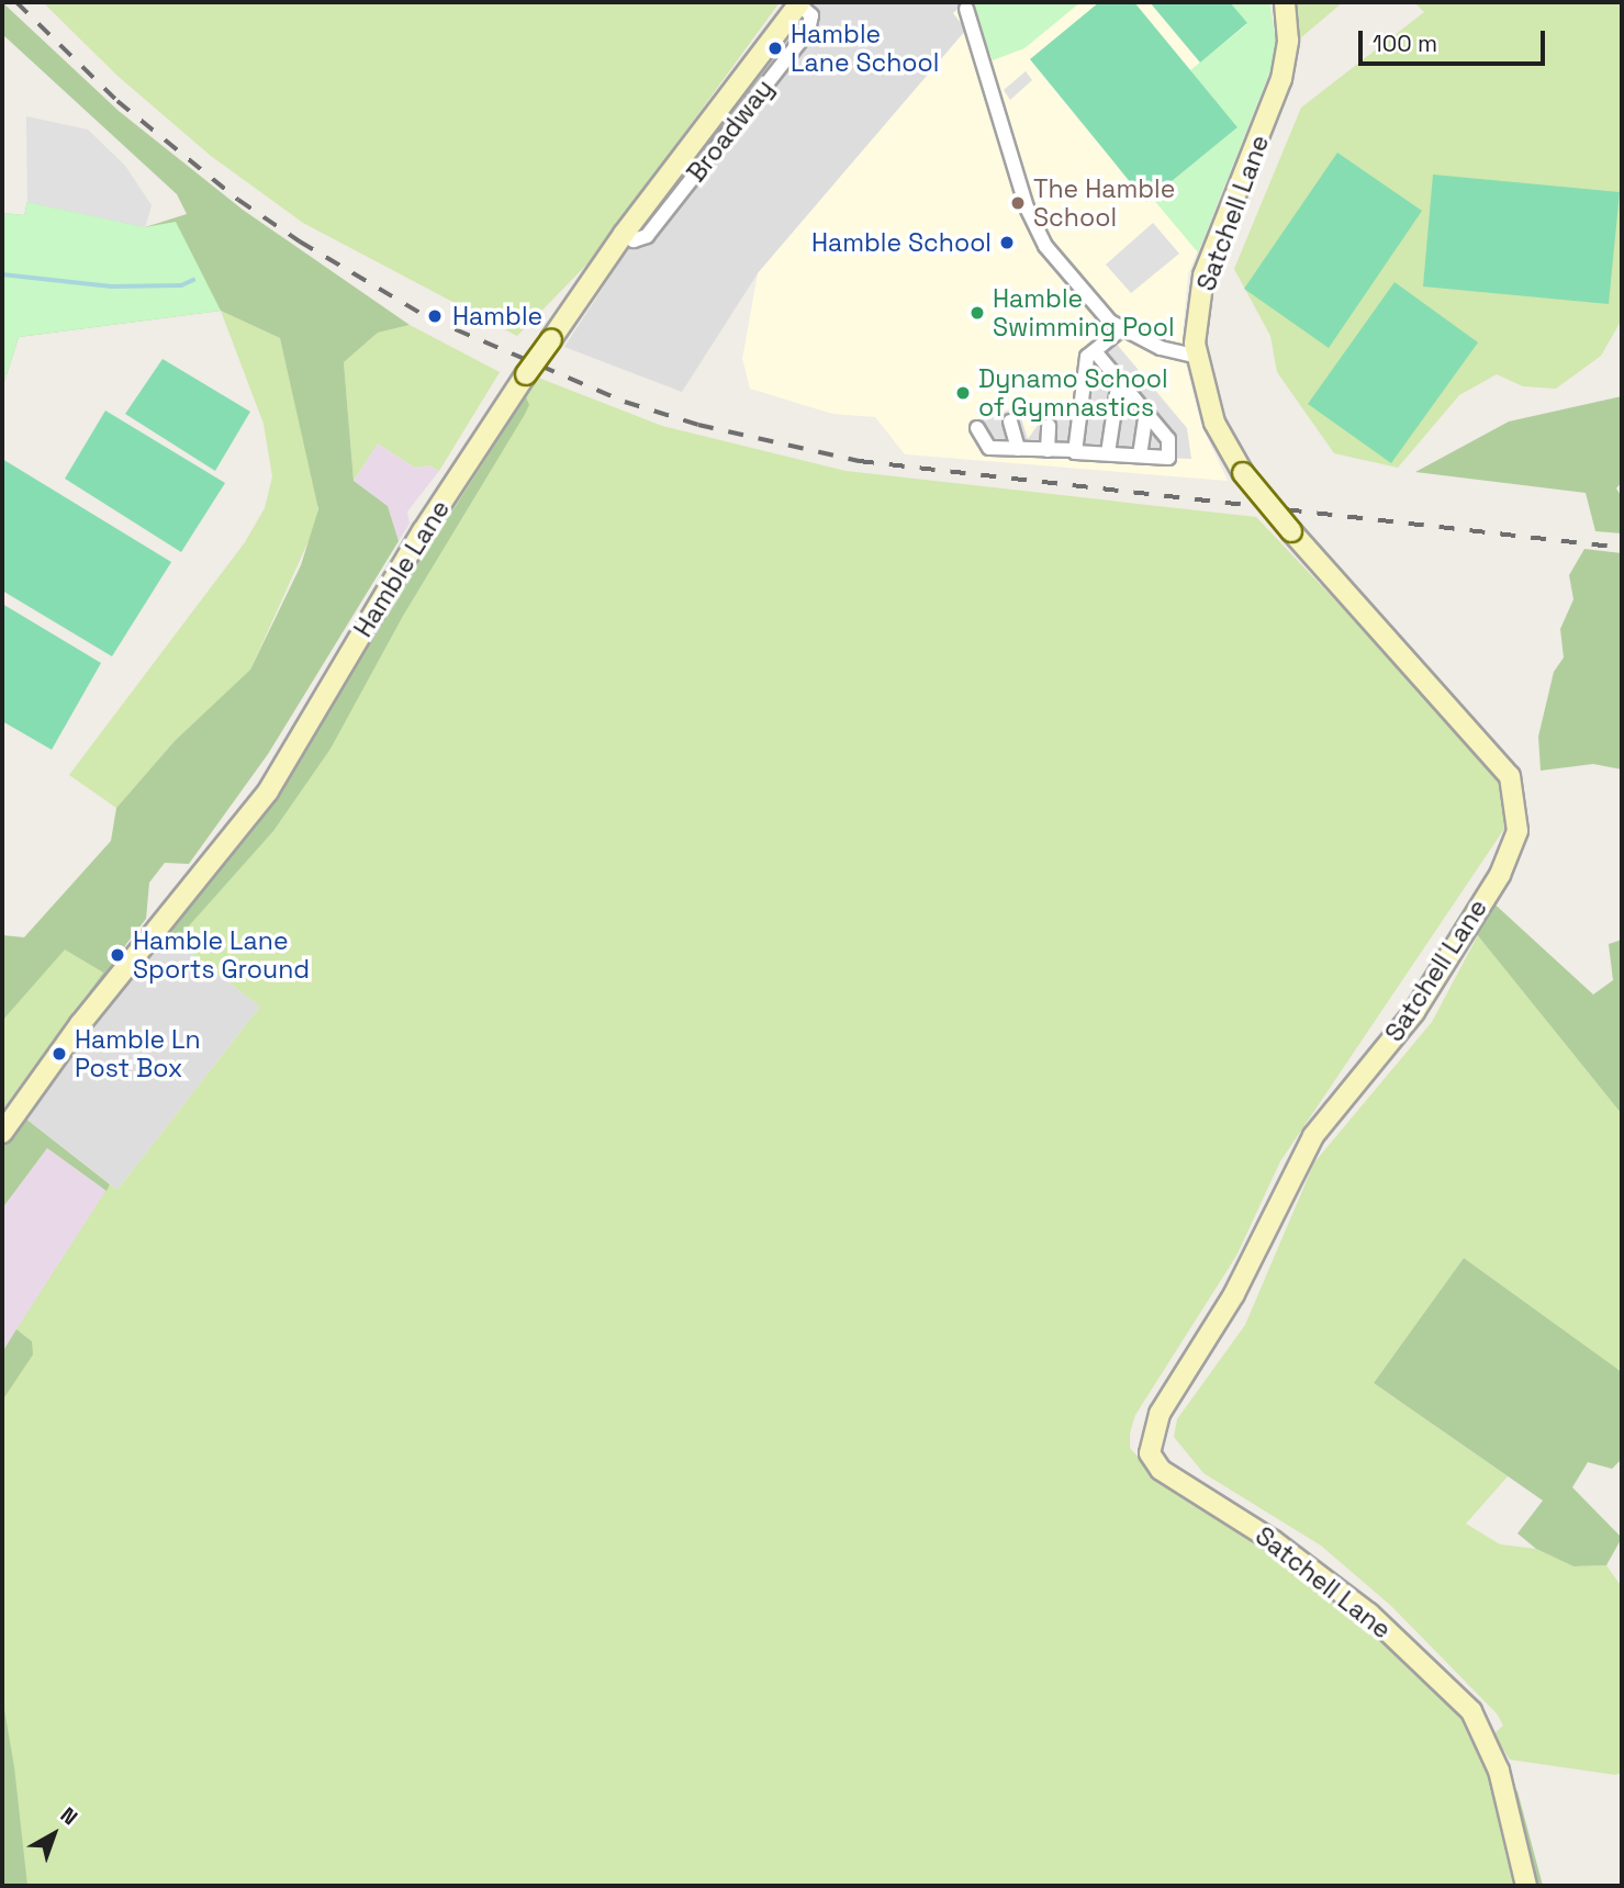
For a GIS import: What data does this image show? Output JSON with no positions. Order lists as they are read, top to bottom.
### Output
{
  "streets": {
    "street": ["Satchell Lane", "Hamble Lane"]
  },
  "places": [
    "Hamble Lane School",
    "The Hamble School",
    "Hamble School",
    "Hamble Swimming Pool",
    "Hamble",
    "Dynamo School of Gymnastics",
    "Hamble Lane Sports Ground",
    "Hamble Ln Post Box"
  ],
  "scale_bar": "100 m",
  "north": "top right"
}
